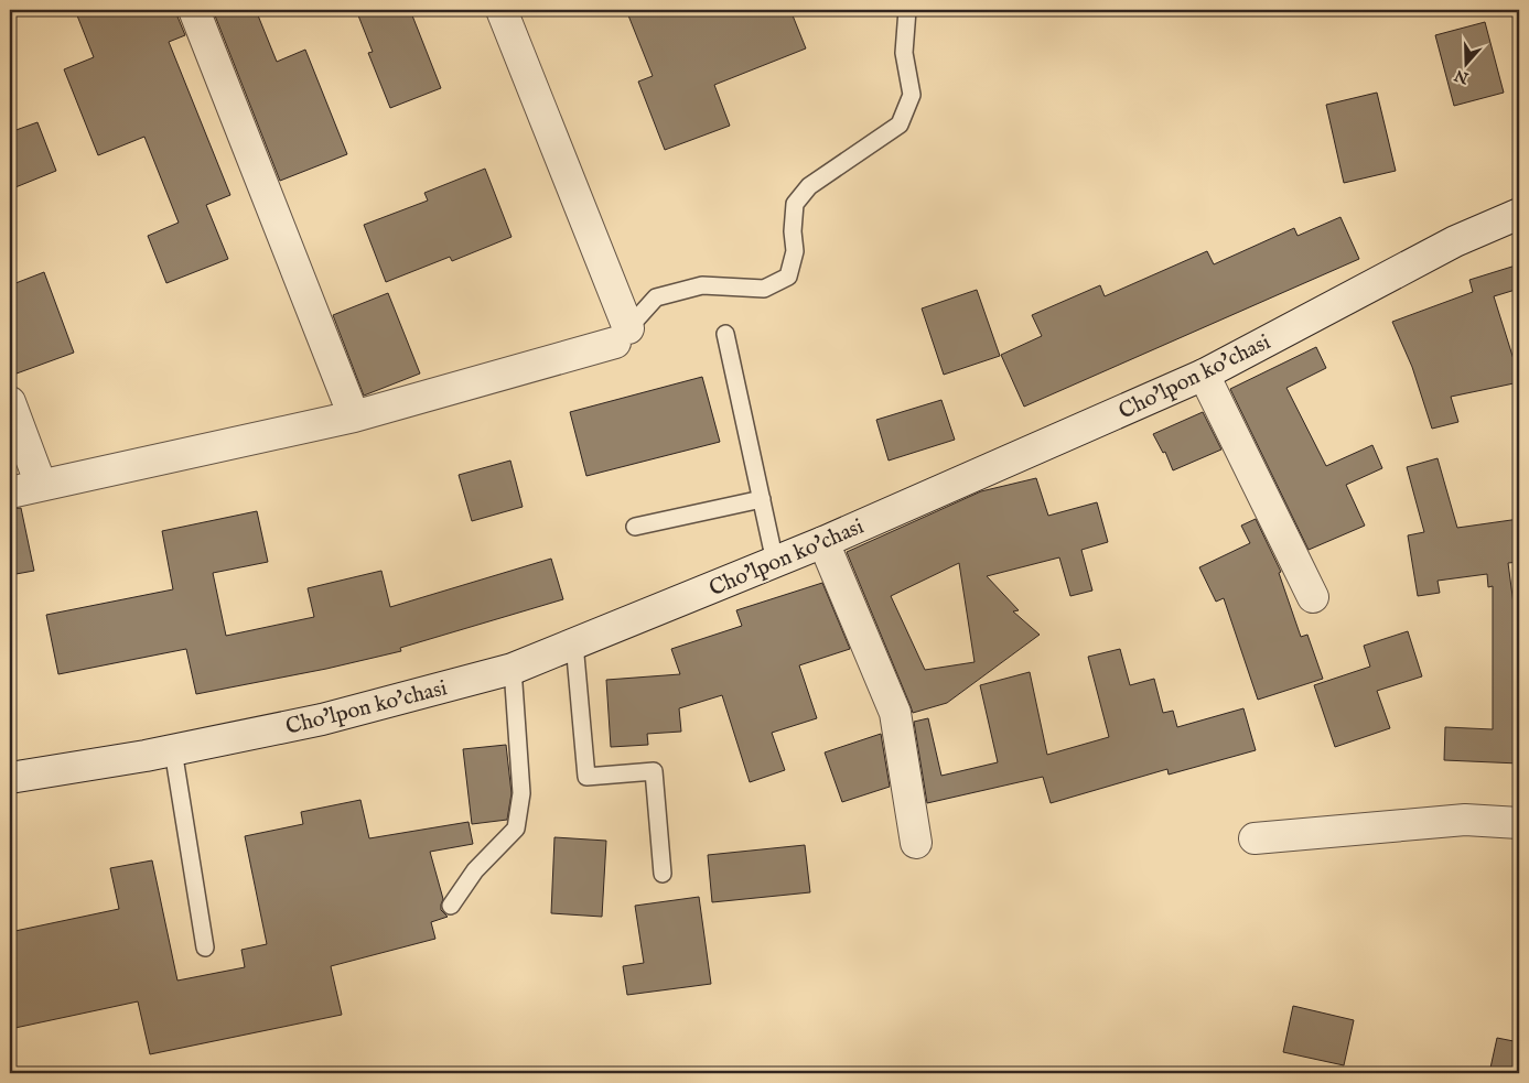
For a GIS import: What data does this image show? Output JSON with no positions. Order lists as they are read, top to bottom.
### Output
{
  "streets": {
    "street": ["Cho'lpon ko'chasi"]
  },
  "north": "bottom"
}
